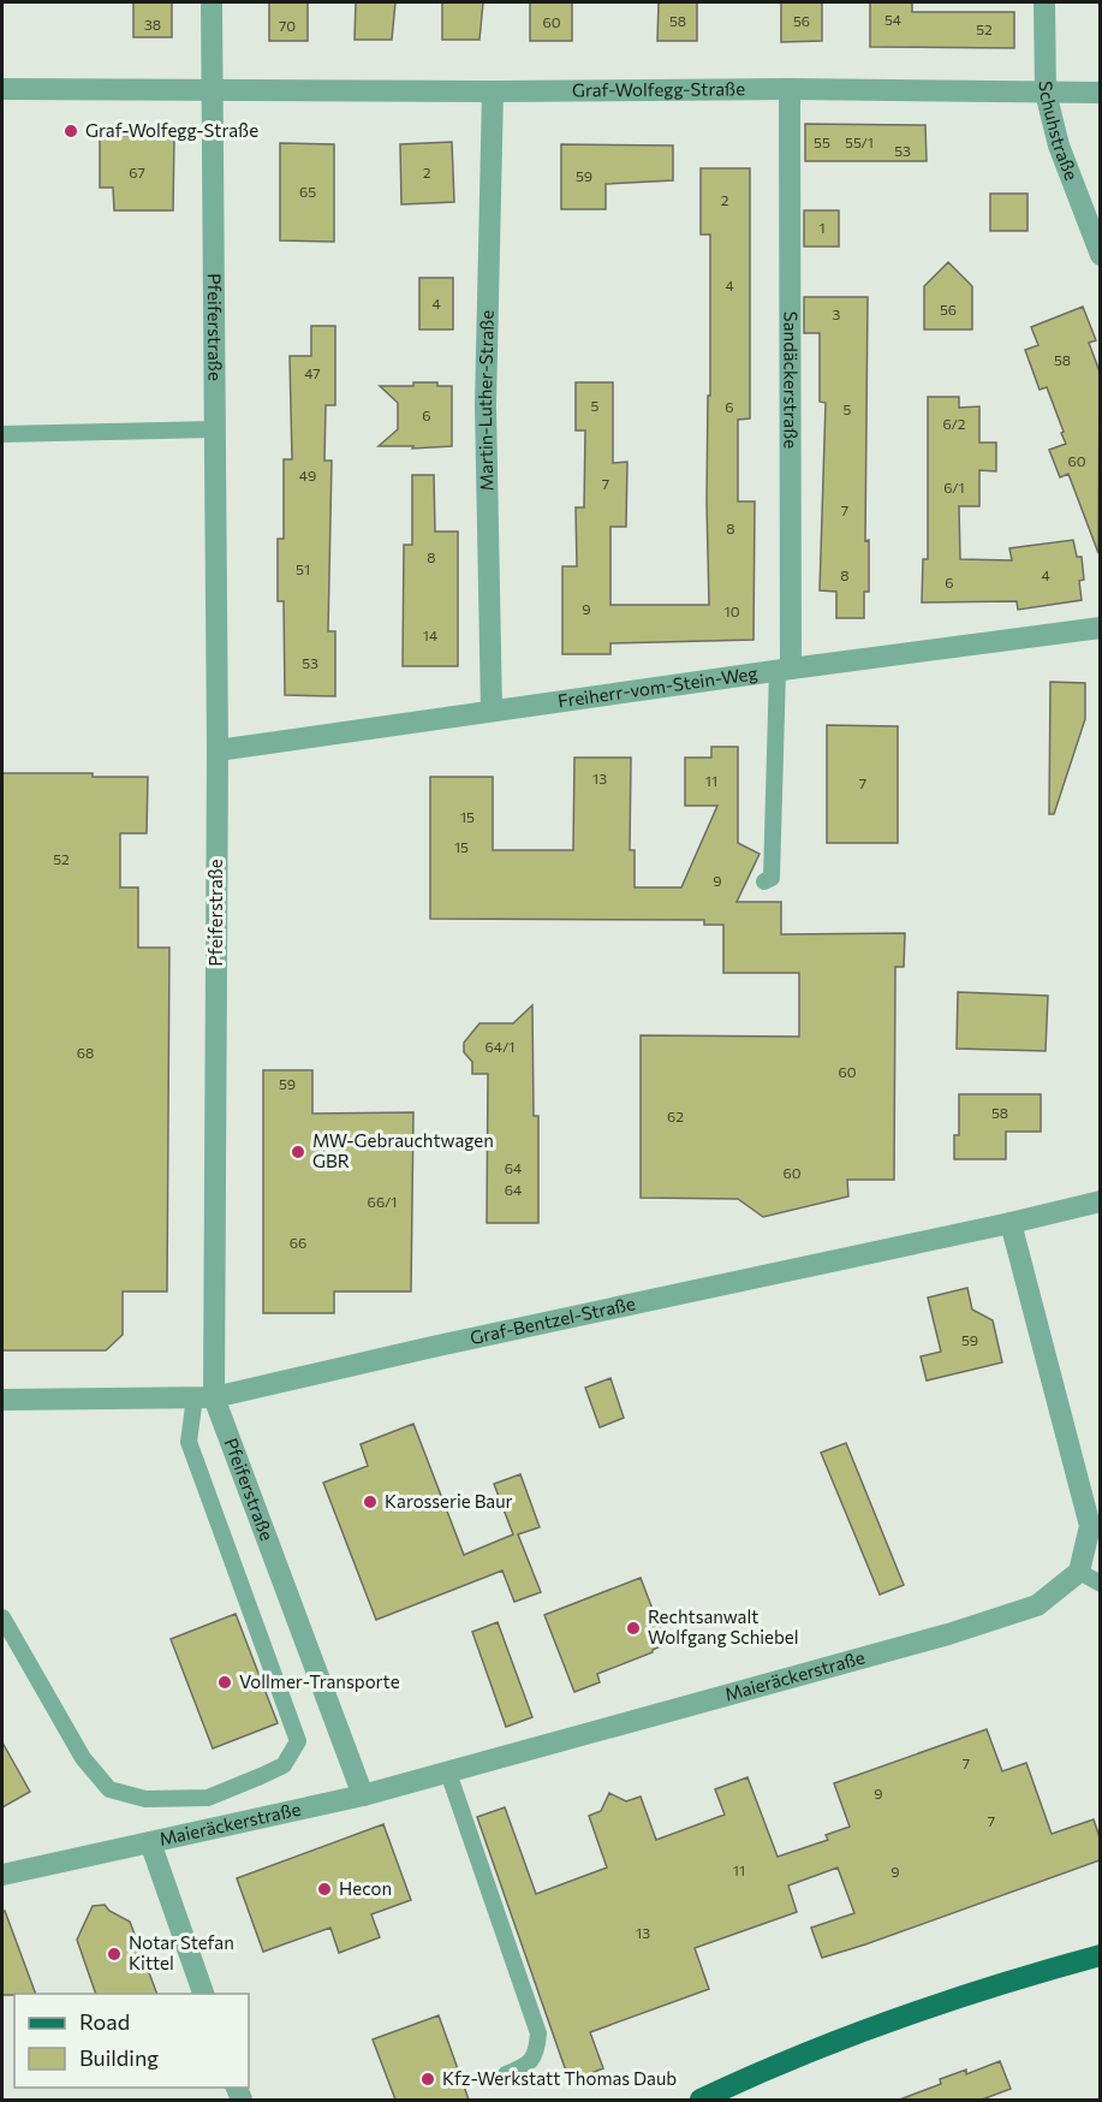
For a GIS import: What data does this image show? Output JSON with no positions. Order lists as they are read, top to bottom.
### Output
{
  "streets": {
    "street": [
      "Graf-Wolfegg-Straße",
      "Schuhstraße",
      "Pfeiferstraße",
      "Sandäckerstraße",
      "Martin-Luther-Straße",
      "Freiherr-vom-Stein-Weg",
      "Graf-Bentzel-Straße",
      "Maieräckerstraße"
    ]
  },
  "crossings": [
    ["Graf-Wolfegg-Straße", "Schuhstraße"],
    ["Graf-Wolfegg-Straße", "Pfeiferstraße"],
    ["Graf-Wolfegg-Straße", "Sandäckerstraße"],
    ["Graf-Wolfegg-Straße", "Martin-Luther-Straße"],
    ["Pfeiferstraße", "Freiherr-vom-Stein-Weg"],
    ["Pfeiferstraße", "Graf-Bentzel-Straße"],
    ["Pfeiferstraße", "Maieräckerstraße"],
    ["Sandäckerstraße", "Freiherr-vom-Stein-Weg"],
    ["Martin-Luther-Straße", "Freiherr-vom-Stein-Weg"]
  ],
  "places": [
    "Graf-Wolfegg-Straße",
    "MW-Gebrauchtwagen GBR",
    "Karosserie Baur",
    "Rechtsanwalt Wolfgang Schiebel",
    "Vollmer-Transporte",
    "Hecon",
    "Notar Stefan Kittel",
    "Kfz-Werkstatt Thomas Daub"
  ],
  "house_numbers": [
    "54",
    "58",
    "56",
    "60",
    "38",
    "70",
    "52",
    "55",
    "55/1",
    "53",
    "67",
    "2",
    "59",
    "65",
    "2",
    "1",
    "4",
    "4",
    "56",
    "3",
    "58",
    "47",
    "5",
    "6",
    "5",
    "6",
    "6/2",
    "60",
    "49",
    "7",
    "6/1",
    "7",
    "8",
    "8",
    "51",
    "8",
    "4",
    "6",
    "9",
    "10",
    "14",
    "53",
    "13",
    "11",
    "7",
    "15",
    "15",
    "52",
    "9",
    "64/1",
    "68",
    "60",
    "59",
    "58",
    "62",
    "64",
    "60",
    "64",
    "66/1",
    "66",
    "59",
    "7",
    "9",
    "7",
    "11",
    "9",
    "13"
  ],
  "legend": ["Road", "Building"]
}
